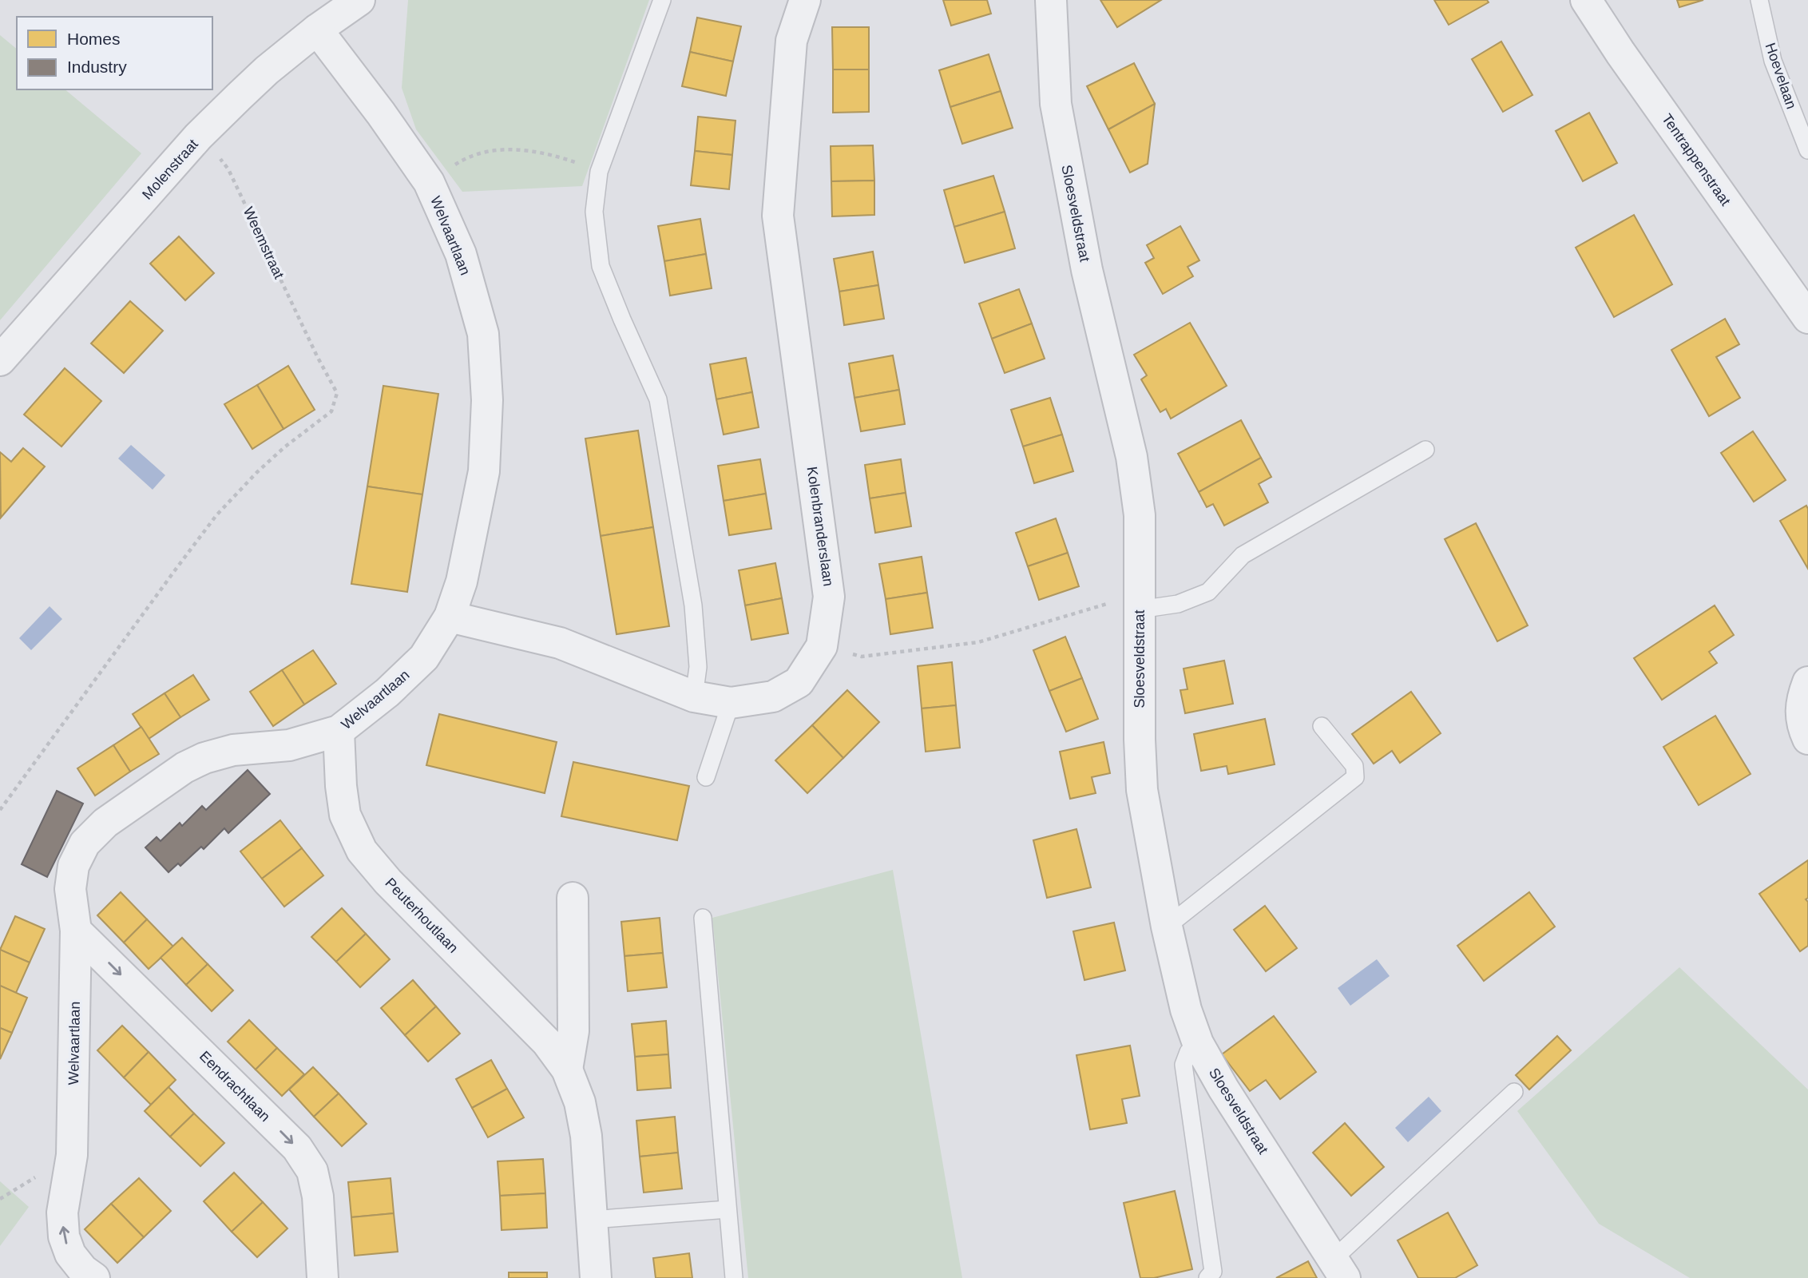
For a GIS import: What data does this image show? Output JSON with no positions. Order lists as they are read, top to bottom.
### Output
{
  "streets": {
    "street": [
      "Tentrappenstraat",
      "Molenstraat",
      "Sloesveldstraat",
      "Welvaartlaan",
      "Kolenbranderslaan",
      "Peuterhoutlaan",
      "Eendrachtlaan"
    ],
    "lane": ["Hoevelaan"],
    "path": ["Weemstraat"]
  },
  "crossings": [
    ["Molenstraat", "Welvaartlaan"],
    ["Molenstraat", "Weemstraat"],
    ["Welvaartlaan", "Kolenbranderslaan"],
    ["Welvaartlaan", "Peuterhoutlaan"],
    ["Welvaartlaan", "Eendrachtlaan"]
  ],
  "one_way": ["Eendrachtlaan"],
  "legend": ["Homes", "Industry"]
}
